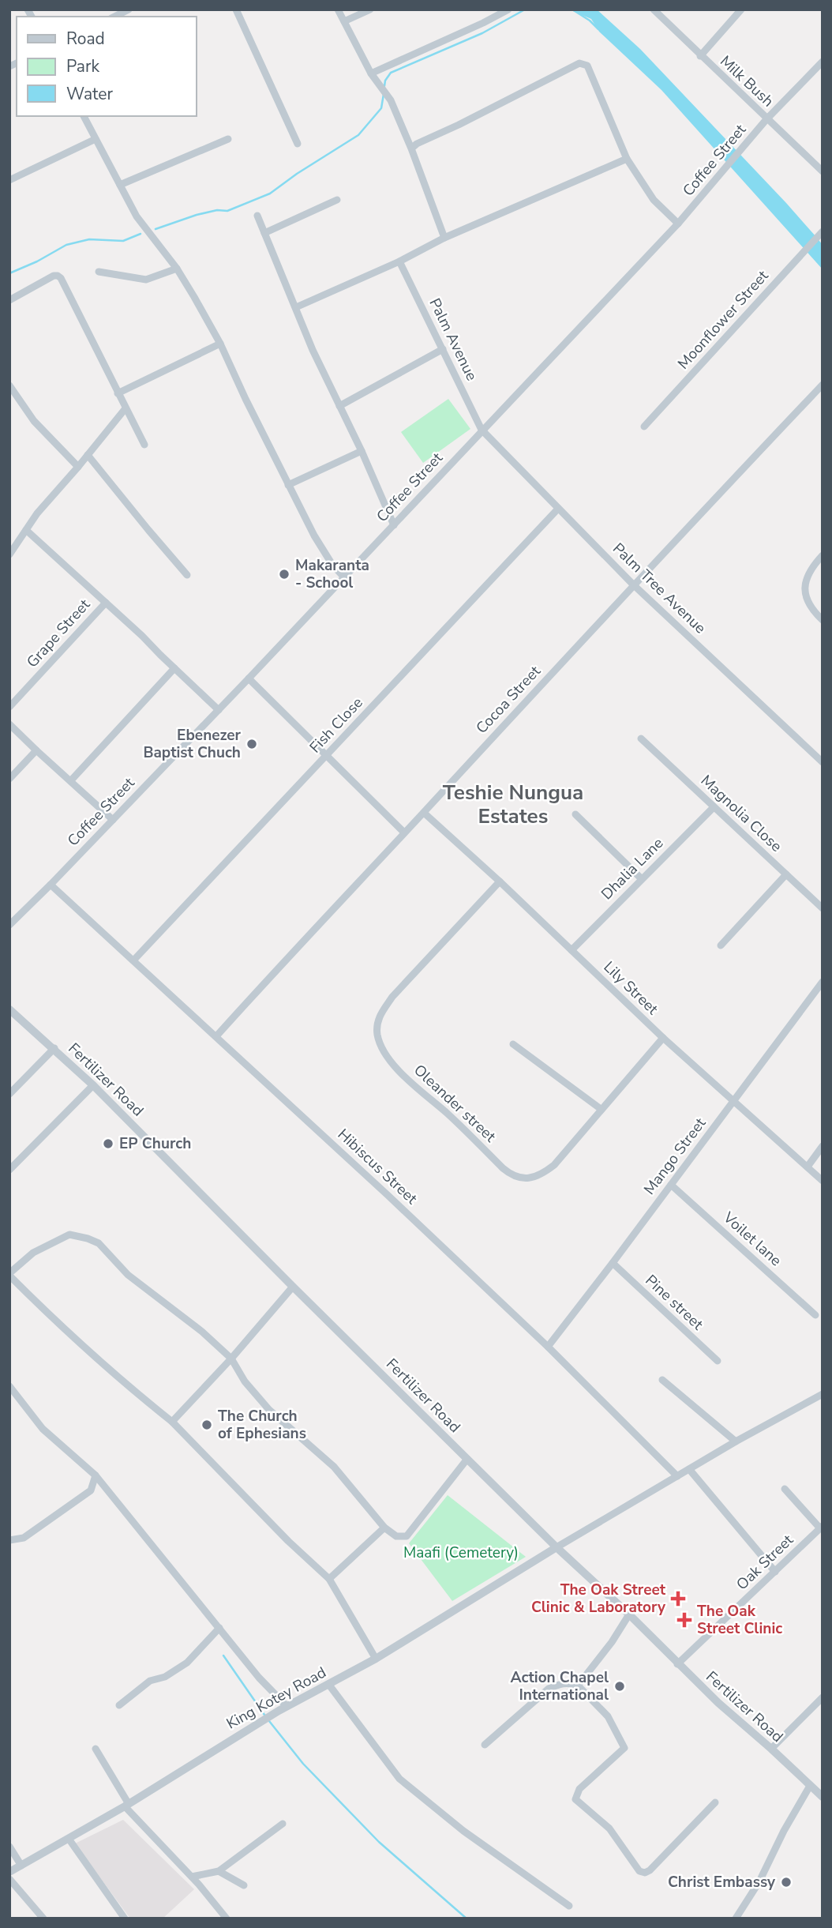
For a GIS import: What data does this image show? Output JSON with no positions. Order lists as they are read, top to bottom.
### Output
{
  "streets": {
    "street": [
      "Milk Bush",
      "Coffee Street",
      "Moonflower Street",
      "Palm Avenue",
      "Palm Tree Avenue",
      "Grape Street",
      "Cocoa Street",
      "Fish Close",
      "Magnolia Close",
      "Dhalia Lane",
      "Lily Street",
      "Fertilizer Road",
      "Oleander street",
      "Mango Street",
      "Hibiscus Street",
      "Voilet lane",
      "Pine street",
      "Oak Street",
      "King Kotey Road"
    ]
  },
  "crossings": [
    ["Milk Bush", "Coffee Street"],
    ["Coffee Street", "Palm Avenue"],
    ["Coffee Street", "Palm Tree Avenue"],
    ["Coffee Street", "Hibiscus Street"],
    ["Palm Avenue", "Palm Tree Avenue"],
    ["Palm Tree Avenue", "Cocoa Street"],
    ["Palm Tree Avenue", "Fish Close"],
    ["Cocoa Street", "Lily Street"],
    ["Cocoa Street", "Hibiscus Street"],
    ["Fish Close", "Hibiscus Street"],
    ["Magnolia Close", "Dhalia Lane"],
    ["Dhalia Lane", "Lily Street"],
    ["Lily Street", "Oleander street"],
    ["Lily Street", "Mango Street"],
    ["Fertilizer Road", "Oak Street"],
    ["Fertilizer Road", "King Kotey Road"],
    ["Mango Street", "Hibiscus Street"],
    ["Mango Street", "Voilet lane"],
    ["Mango Street", "Pine street"]
  ],
  "districts": ["Teshie Nungua Estates"],
  "parks": ["Maafi (Cemetery)"],
  "places": {
    "other": [
      "Makaranta - School",
      "Ebenezer Baptist Chuch",
      "EP Church",
      "The Church of Ephesians",
      "Action Chapel International",
      "Christ Embassy"
    ],
    "health": ["The Oak Street Clinic & Laboratory", "The Oak Street Clinic"]
  },
  "legend": ["Road", "Park", "Water"]
}
